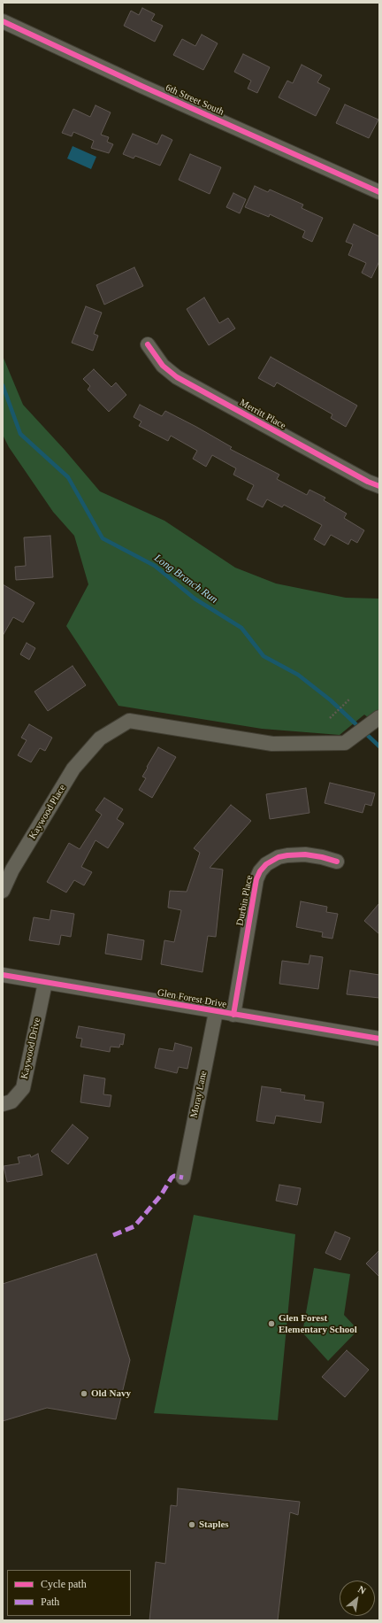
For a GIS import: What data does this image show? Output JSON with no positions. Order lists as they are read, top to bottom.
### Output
{
  "streets": {
    "street": [
      "6th Street South",
      "Merritt Place",
      "Kaywood Place",
      "Durbin Place",
      "Glen Forest Drive",
      "Kaywood Drive",
      "Moray Lane"
    ]
  },
  "crossings": [
    ["Durbin Place", "Glen Forest Drive"],
    ["Glen Forest Drive", "Kaywood Drive"],
    ["Glen Forest Drive", "Moray Lane"]
  ],
  "water": ["Long Branch Run"],
  "places": ["Glen Forest Elementary School", "Old Navy", "Staples"],
  "legend": ["Cycle path", "Path"],
  "north": "top right"
}
